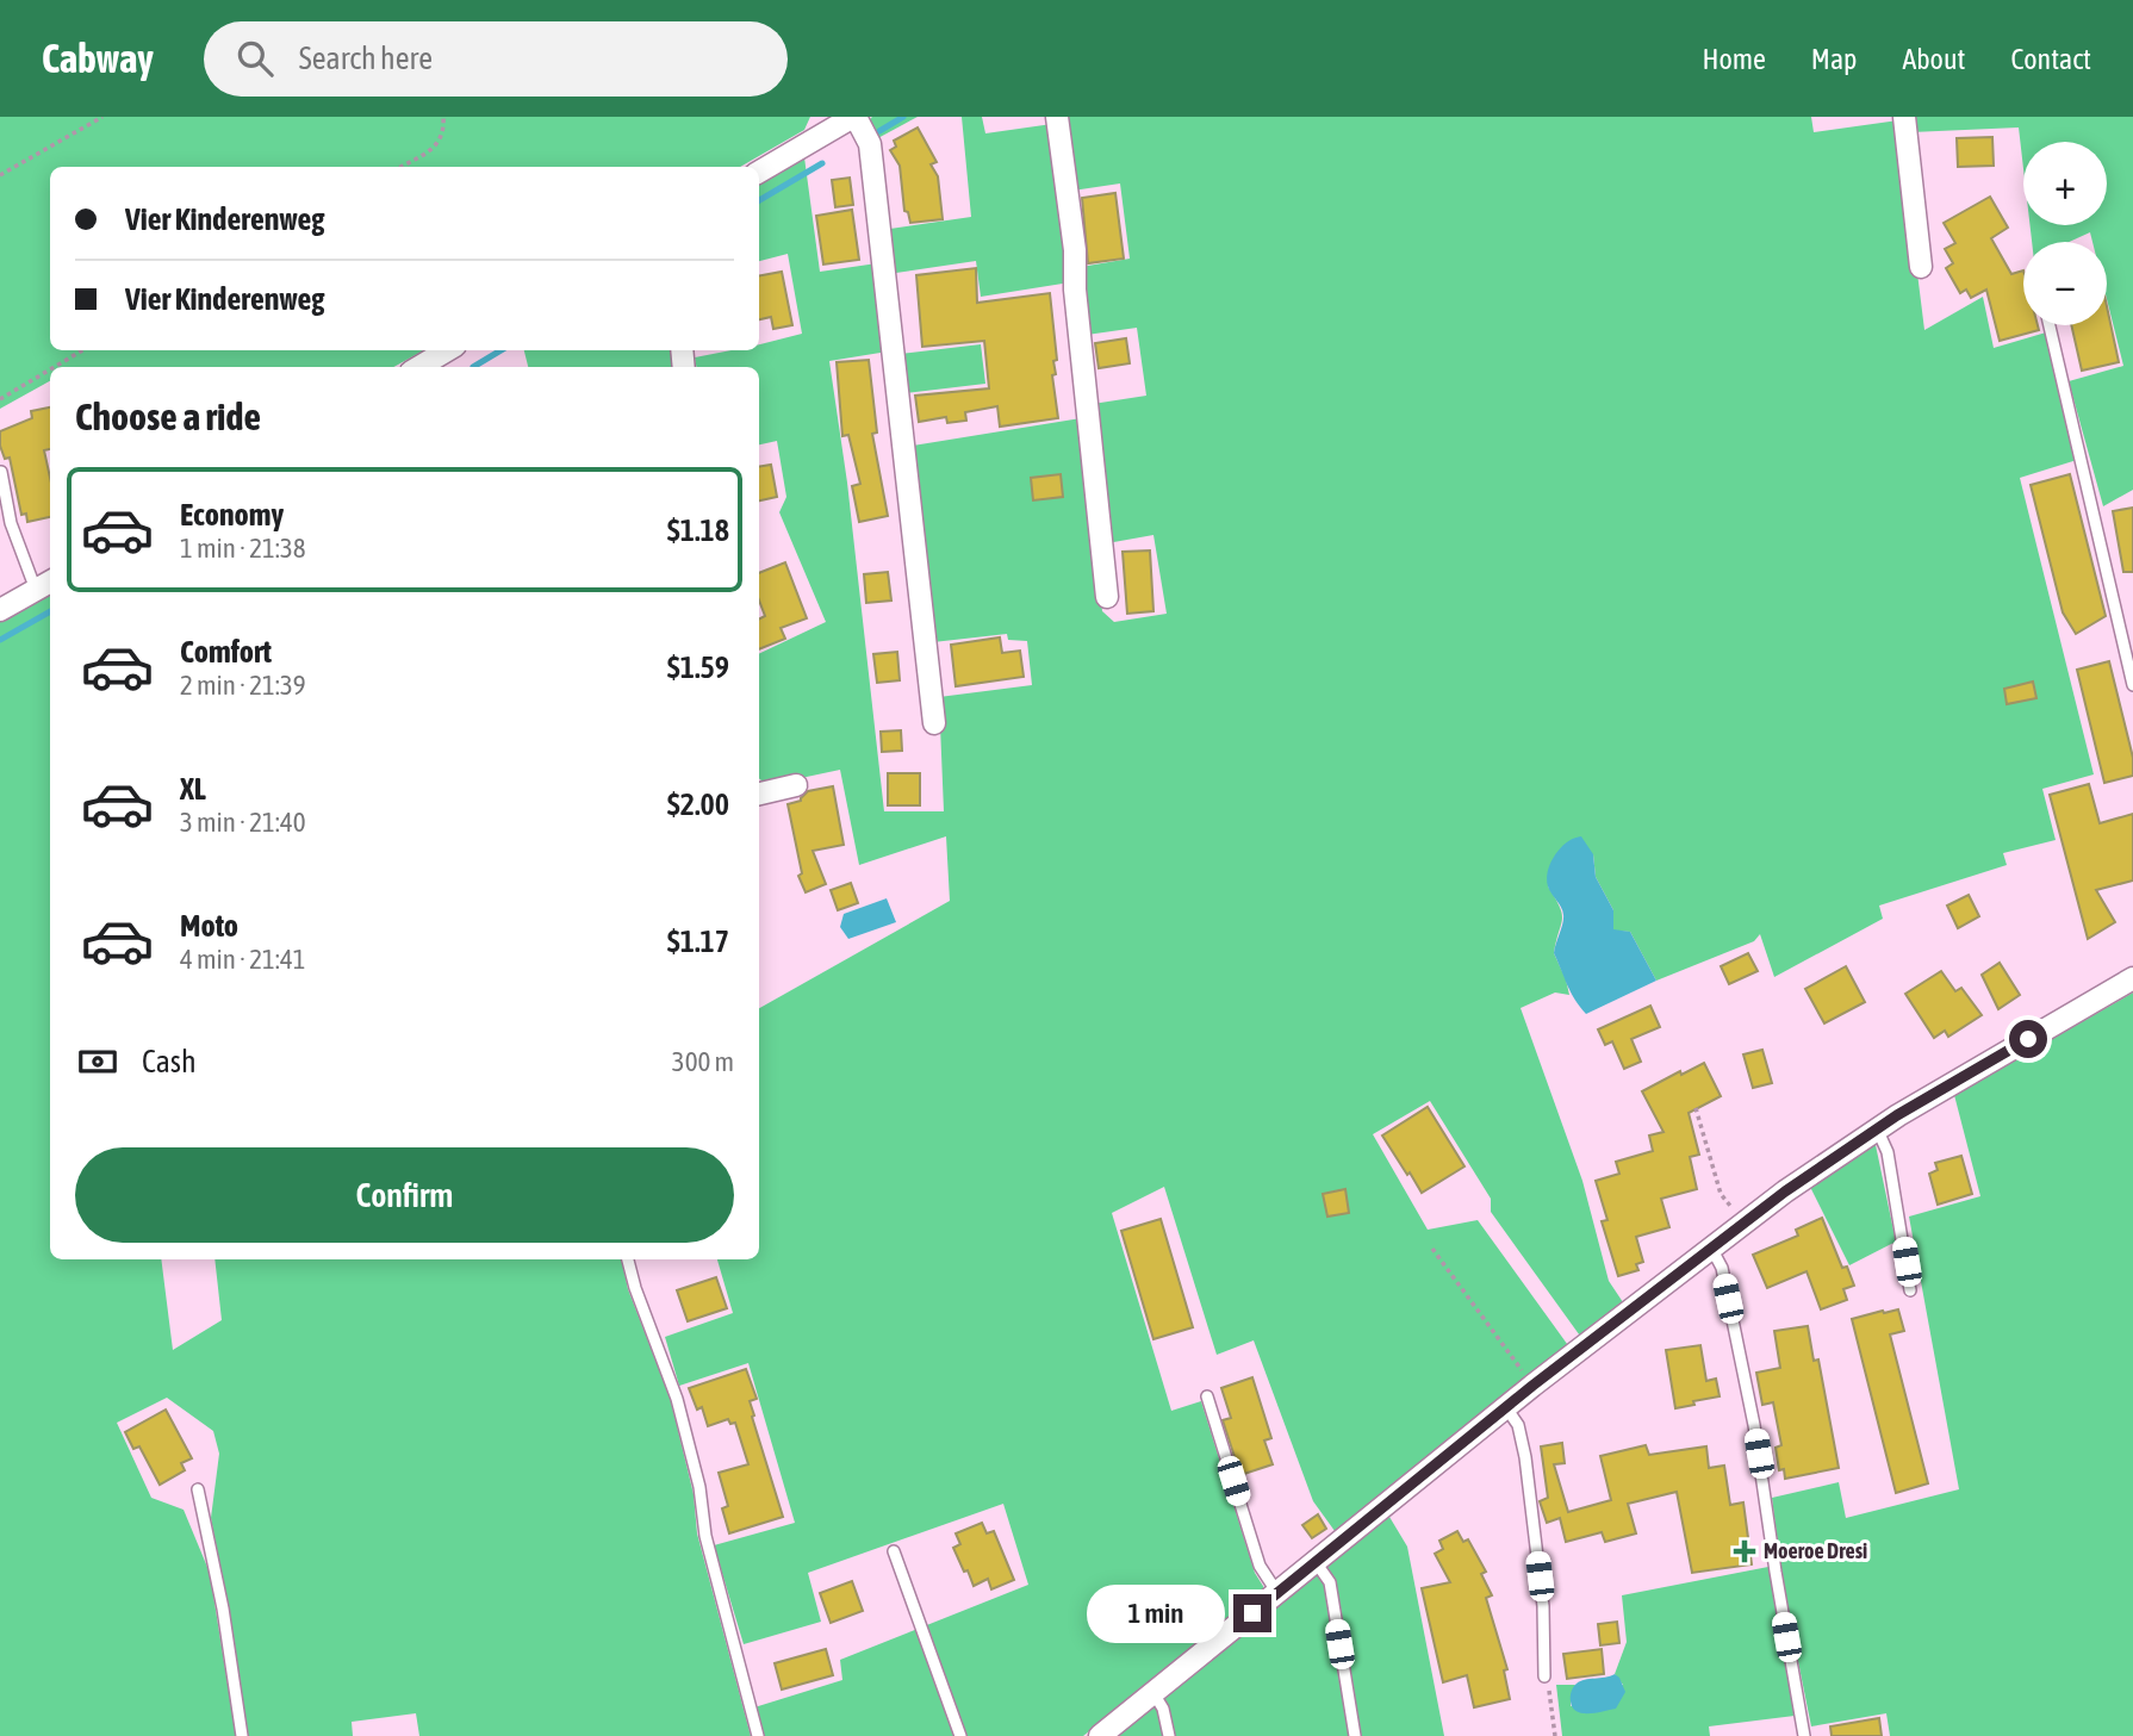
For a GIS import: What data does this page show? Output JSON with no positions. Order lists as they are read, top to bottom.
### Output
{
  "places": {
    "health": ["Moeroe Dresi"]
  },
  "page": {
    "header": "Cabway",
    "search": "Search here",
    "nav": [
      "Home",
      "Map",
      "About",
      "Contact"
    ],
    "map_buttons": ["+", "−"],
    "banner": ["Vier Kinderenweg", "Vier Kinderenweg"],
    "heading": "Choose a ride",
    "list": [
      {
        "name": "Economy",
        "note": "1 min · 21:38",
        "value": "$1.18"
      },
      {
        "name": "Comfort",
        "note": "2 min · 21:39",
        "value": "$1.59"
      },
      {
        "name": "XL",
        "note": "3 min · 21:40",
        "value": "$2.00"
      },
      {
        "name": "Moto",
        "note": "4 min · 21:41",
        "value": "$1.17"
      }
    ],
    "pay": ["Cash", "300 m"],
    "buttons": "Confirm",
    "bubble": "1 min"
  }
}
